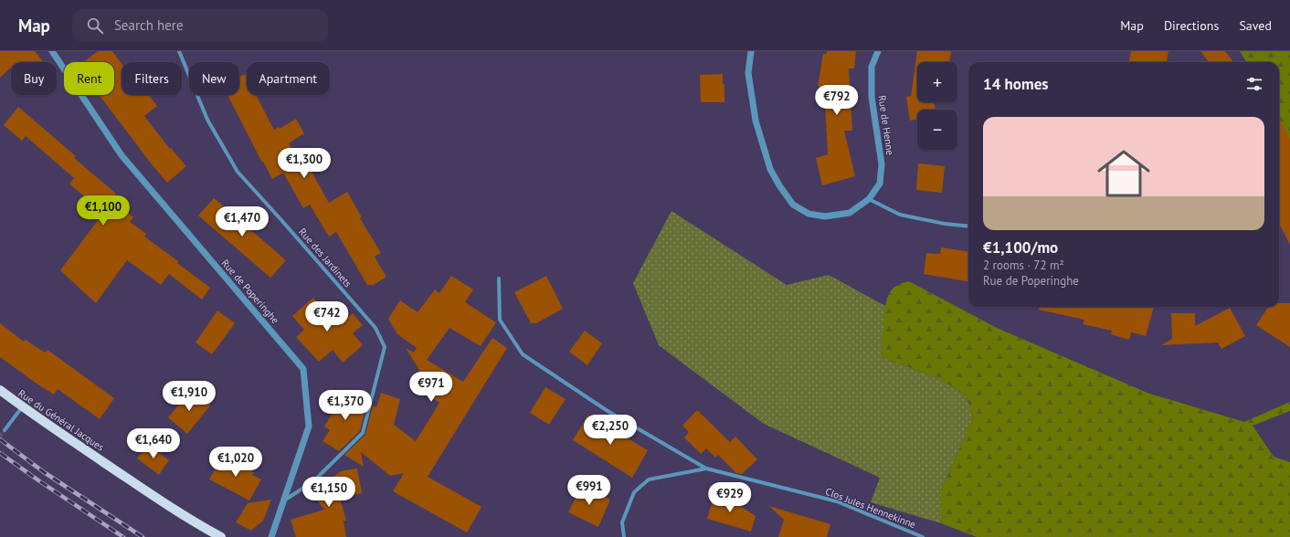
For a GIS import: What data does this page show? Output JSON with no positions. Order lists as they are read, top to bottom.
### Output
{
  "streets": {
    "main road": ["Rue du Général Jacques"],
    "street": [
      "Rue de Henne",
      "Rue des Jardinets",
      "Rue de Poperinghe",
      "Clos Jules Hennekinne"
    ]
  },
  "crossings": [
    ["Rue des Jardinets", "Rue de Poperinghe"]
  ],
  "page": {
    "header": "Map",
    "search": "Search here",
    "nav": ["Map", "Directions", "Saved"],
    "map_buttons": ["+", "−"],
    "chip": [
      "Buy",
      "Rent",
      "Filters",
      "New",
      "Apartment"
    ],
    "heading": "14 homes",
    "price": [
      "€792",
      "€1,300",
      "€1,100",
      "€1,470",
      "€742",
      "€971",
      "€1,910",
      "€1,370",
      "€2,250",
      "€1,640",
      "€1,020",
      "€991",
      "€1,150",
      "€929"
    ],
    "list": [
      {
        "name": "€1,100/mo",
        "note": "2 rooms · 72 m² · Rue de Poperinghe"
      }
    ]
  }
}
